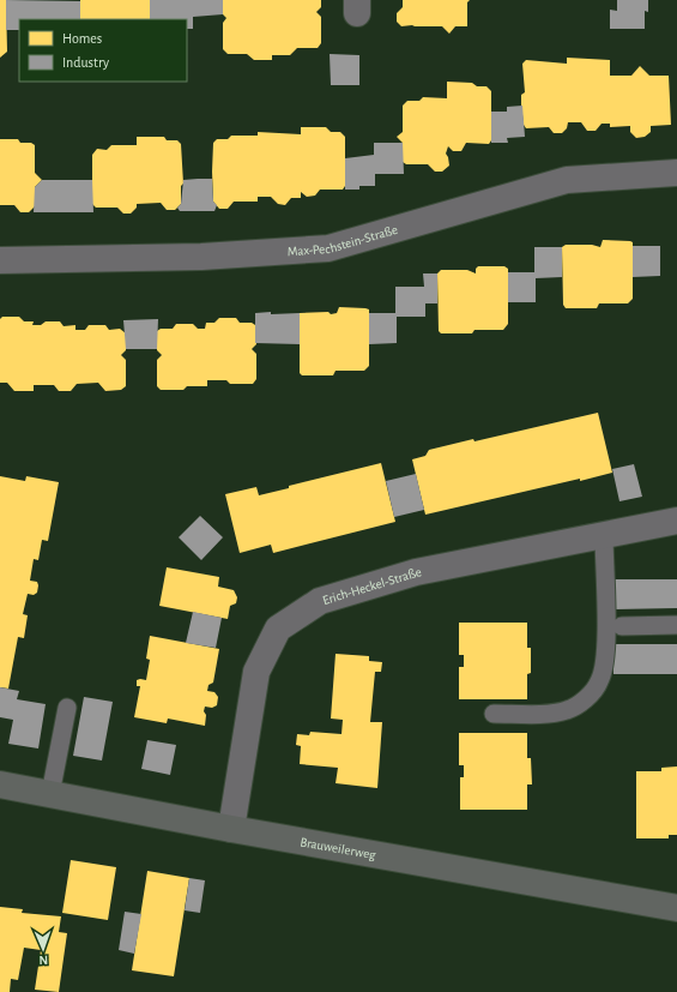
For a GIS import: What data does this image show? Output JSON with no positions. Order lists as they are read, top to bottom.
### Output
{
  "streets": {
    "street": ["Max-Pechstein-Straße", "Erich-Heckel-Straße", "Brauweilerweg"]
  },
  "crossings": [
    ["Erich-Heckel-Straße", "Brauweilerweg"]
  ],
  "legend": ["Homes", "Industry"],
  "north": "bottom"
}
